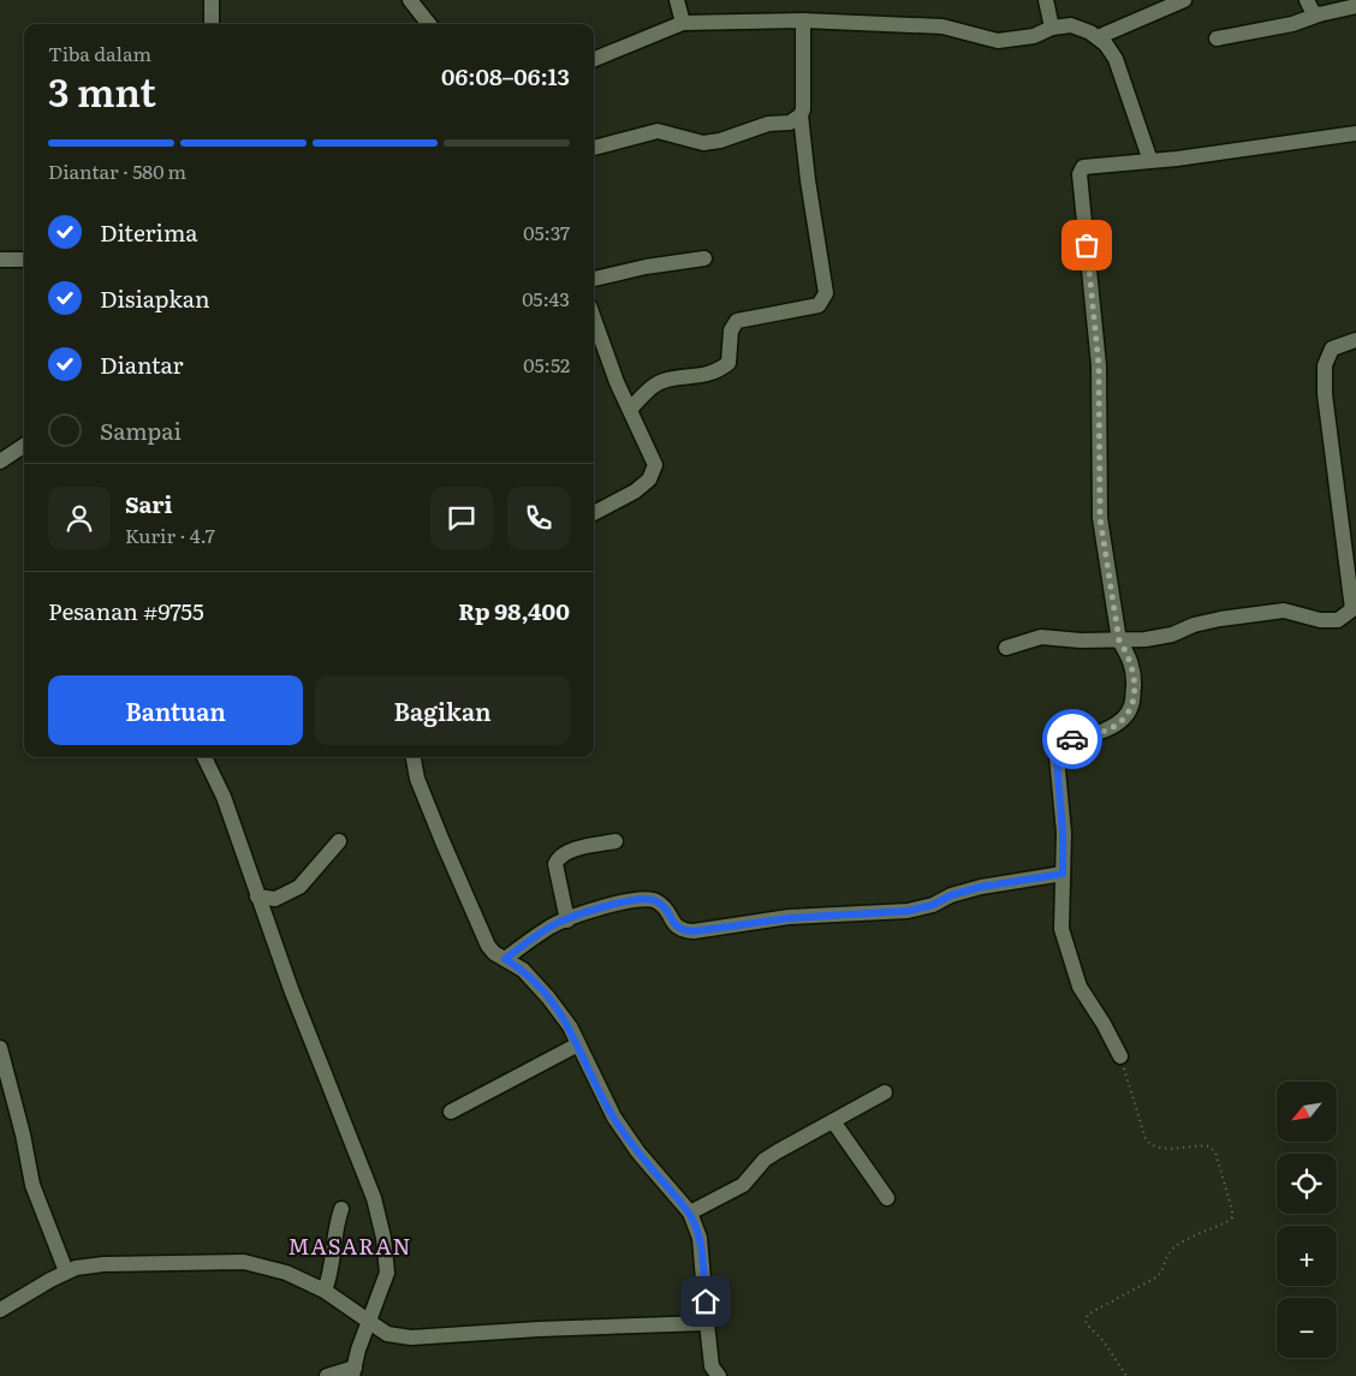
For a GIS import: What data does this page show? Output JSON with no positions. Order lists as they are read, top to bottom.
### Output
{
  "districts": ["MASARAN"],
  "north": "bottom left",
  "page": {
    "heading": ["3 mnt", "Tiba dalam", "06:08–06:13"],
    "panel": [
      "Sari",
      "Kurir · 4.7",
      "Pesanan #9755",
      "Rp 98,400"
    ],
    "bar": "Diantar · 580 m",
    "list": [
      ["Diterima", "05:37"],
      ["Disiapkan", "05:43"],
      ["Diantar", "05:52"],
      "Sampai"
    ],
    "buttons": ["Bantuan", "Bagikan"],
    "map_buttons": ["+", "−"]
  }
}
